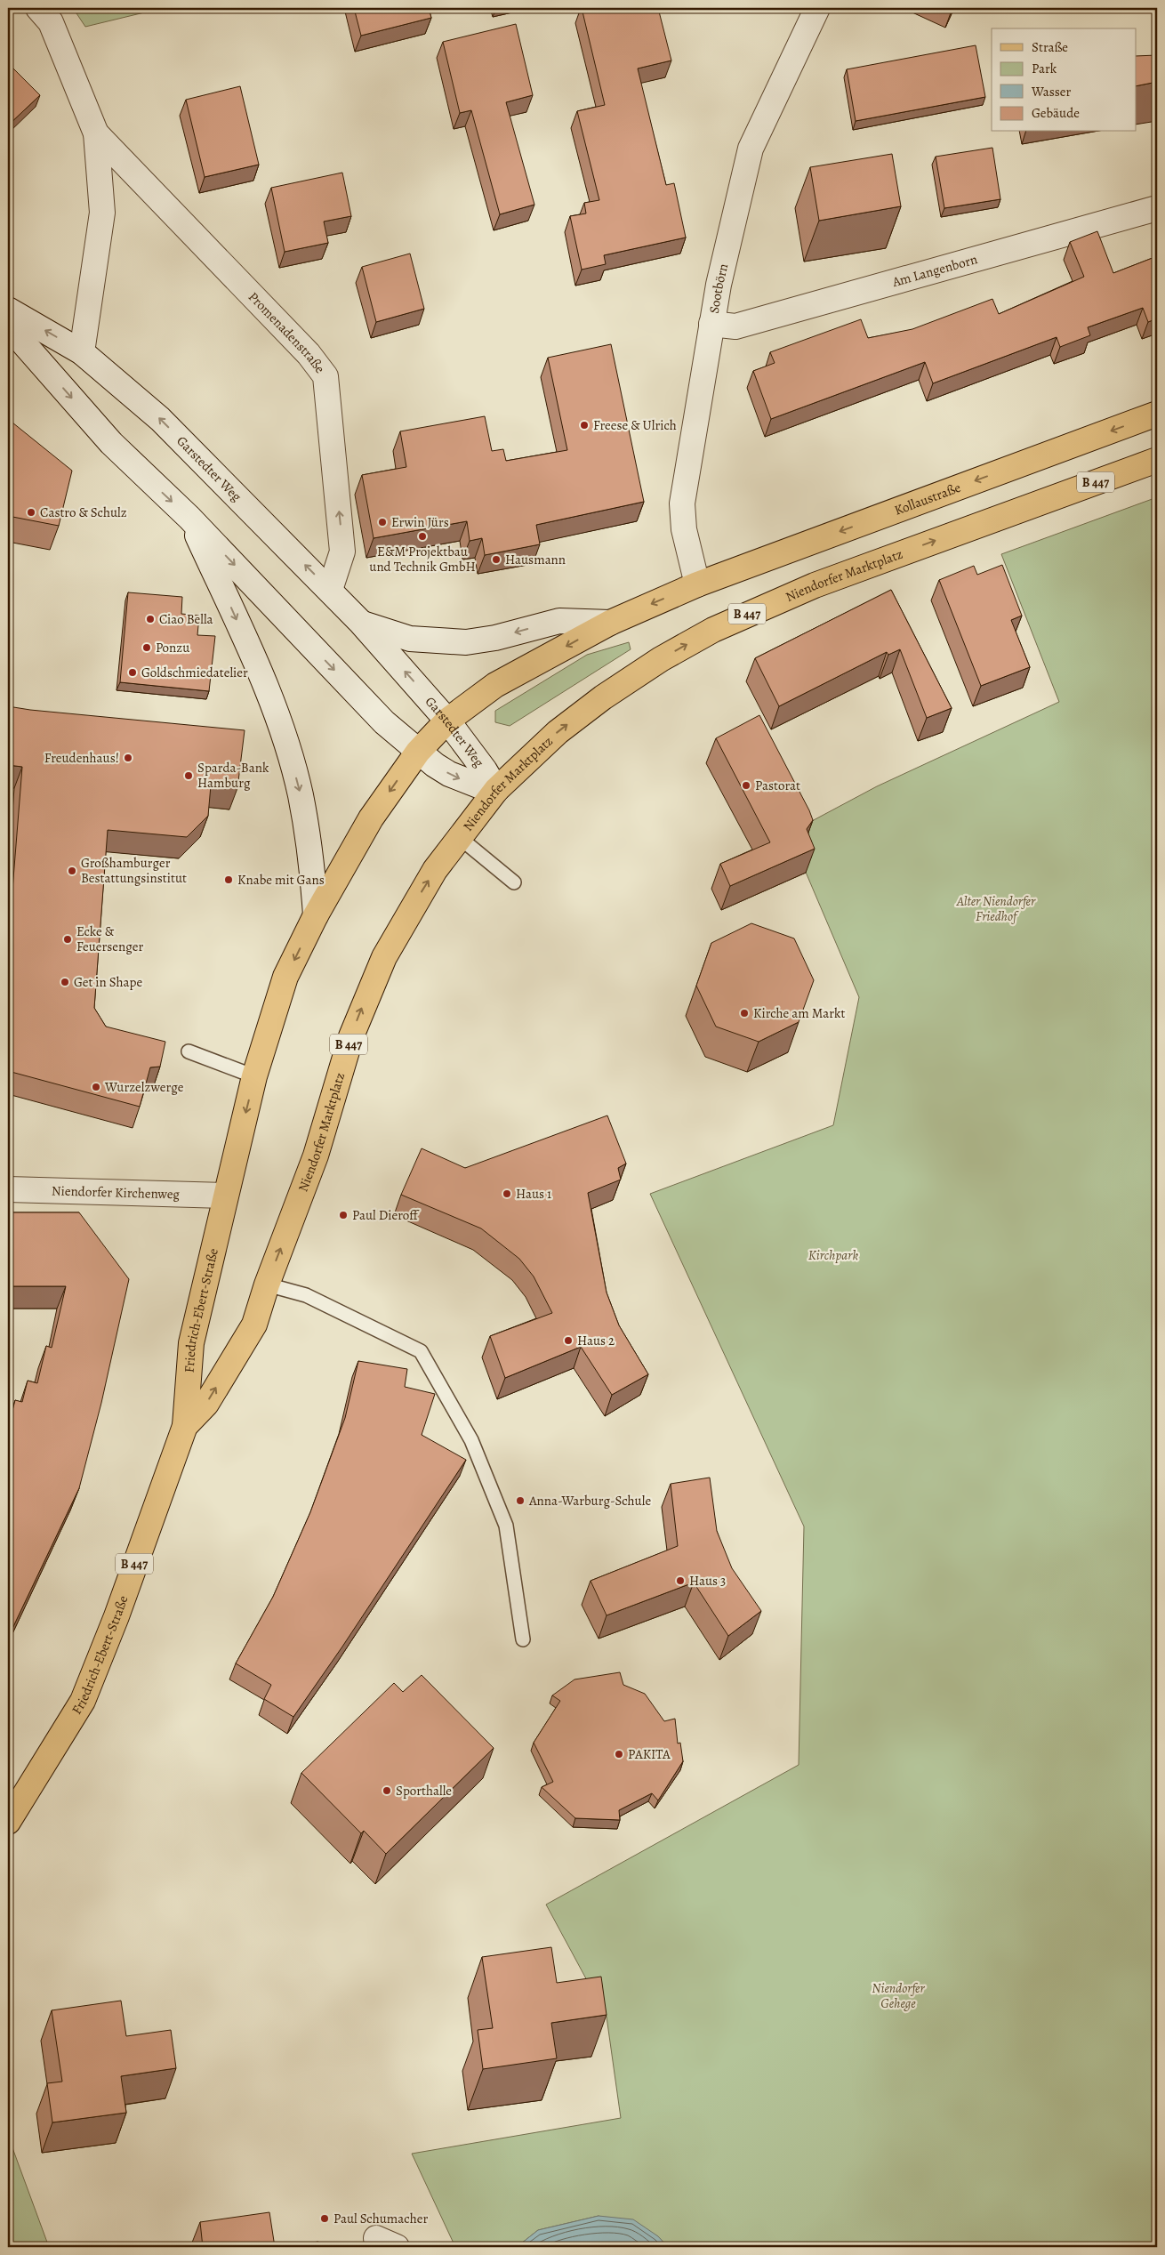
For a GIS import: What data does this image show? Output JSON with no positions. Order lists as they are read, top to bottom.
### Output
{
  "streets": {
    "main road": [
      "B 447",
      "Kollaustraße",
      "Niendorfer Marktplatz",
      "Friedrich-Ebert-Straße"
    ],
    "street": [
      "Am Langenborn",
      "Sootbörn",
      "Promenadenstraße",
      "Garstedter Weg",
      "Niendorfer Kirchenweg"
    ]
  },
  "crossings": [
    ["Am Langenborn", "Sootbörn"],
    ["Sootbörn", "B 447"],
    ["Sootbörn", "Kollaustraße"],
    ["Promenadenstraße", "Garstedter Weg"],
    ["Garstedter Weg", "B 447"],
    ["Garstedter Weg", "Niendorfer Marktplatz"],
    ["B 447", "Kollaustraße"],
    ["B 447", "Niendorfer Kirchenweg"],
    ["B 447", "Friedrich-Ebert-Straße"],
    ["Niendorfer Marktplatz", "Friedrich-Ebert-Straße"],
    ["Niendorfer Kirchenweg", "Friedrich-Ebert-Straße"]
  ],
  "one_way": ["Promenadenstraße", "Kollaustraße"],
  "parks": ["Alter Niendorfer Friedhof", "Kirchpark", "Niendorfer Gehege"],
  "places": [
    "Freese & Ulrich",
    "Castro & Schulz",
    "Erwin Jürs",
    "E&M Projektbau und Technik GmbH",
    "Hausmann",
    "Ciao Bella",
    "Ponzu",
    "Goldschmiedatelier",
    "Freudenhaus!",
    "Sparda-Bank Hamburg",
    "Pastorat",
    "Großhamburger Bestattungsinstitut",
    "Knabe mit Gans",
    "Ecke & Feuersenger",
    "Get in Shape",
    "Kirche am Markt",
    "Wurzelzwerge",
    "Haus 1",
    "Paul Dieroff",
    "Haus 2",
    "Anna-Warburg-Schule",
    "Haus 3",
    "PAKITA",
    "Sporthalle",
    "Paul Schumacher"
  ],
  "legend": [
    "Straße",
    "Park",
    "Wasser",
    "Gebäude"
  ]
}
